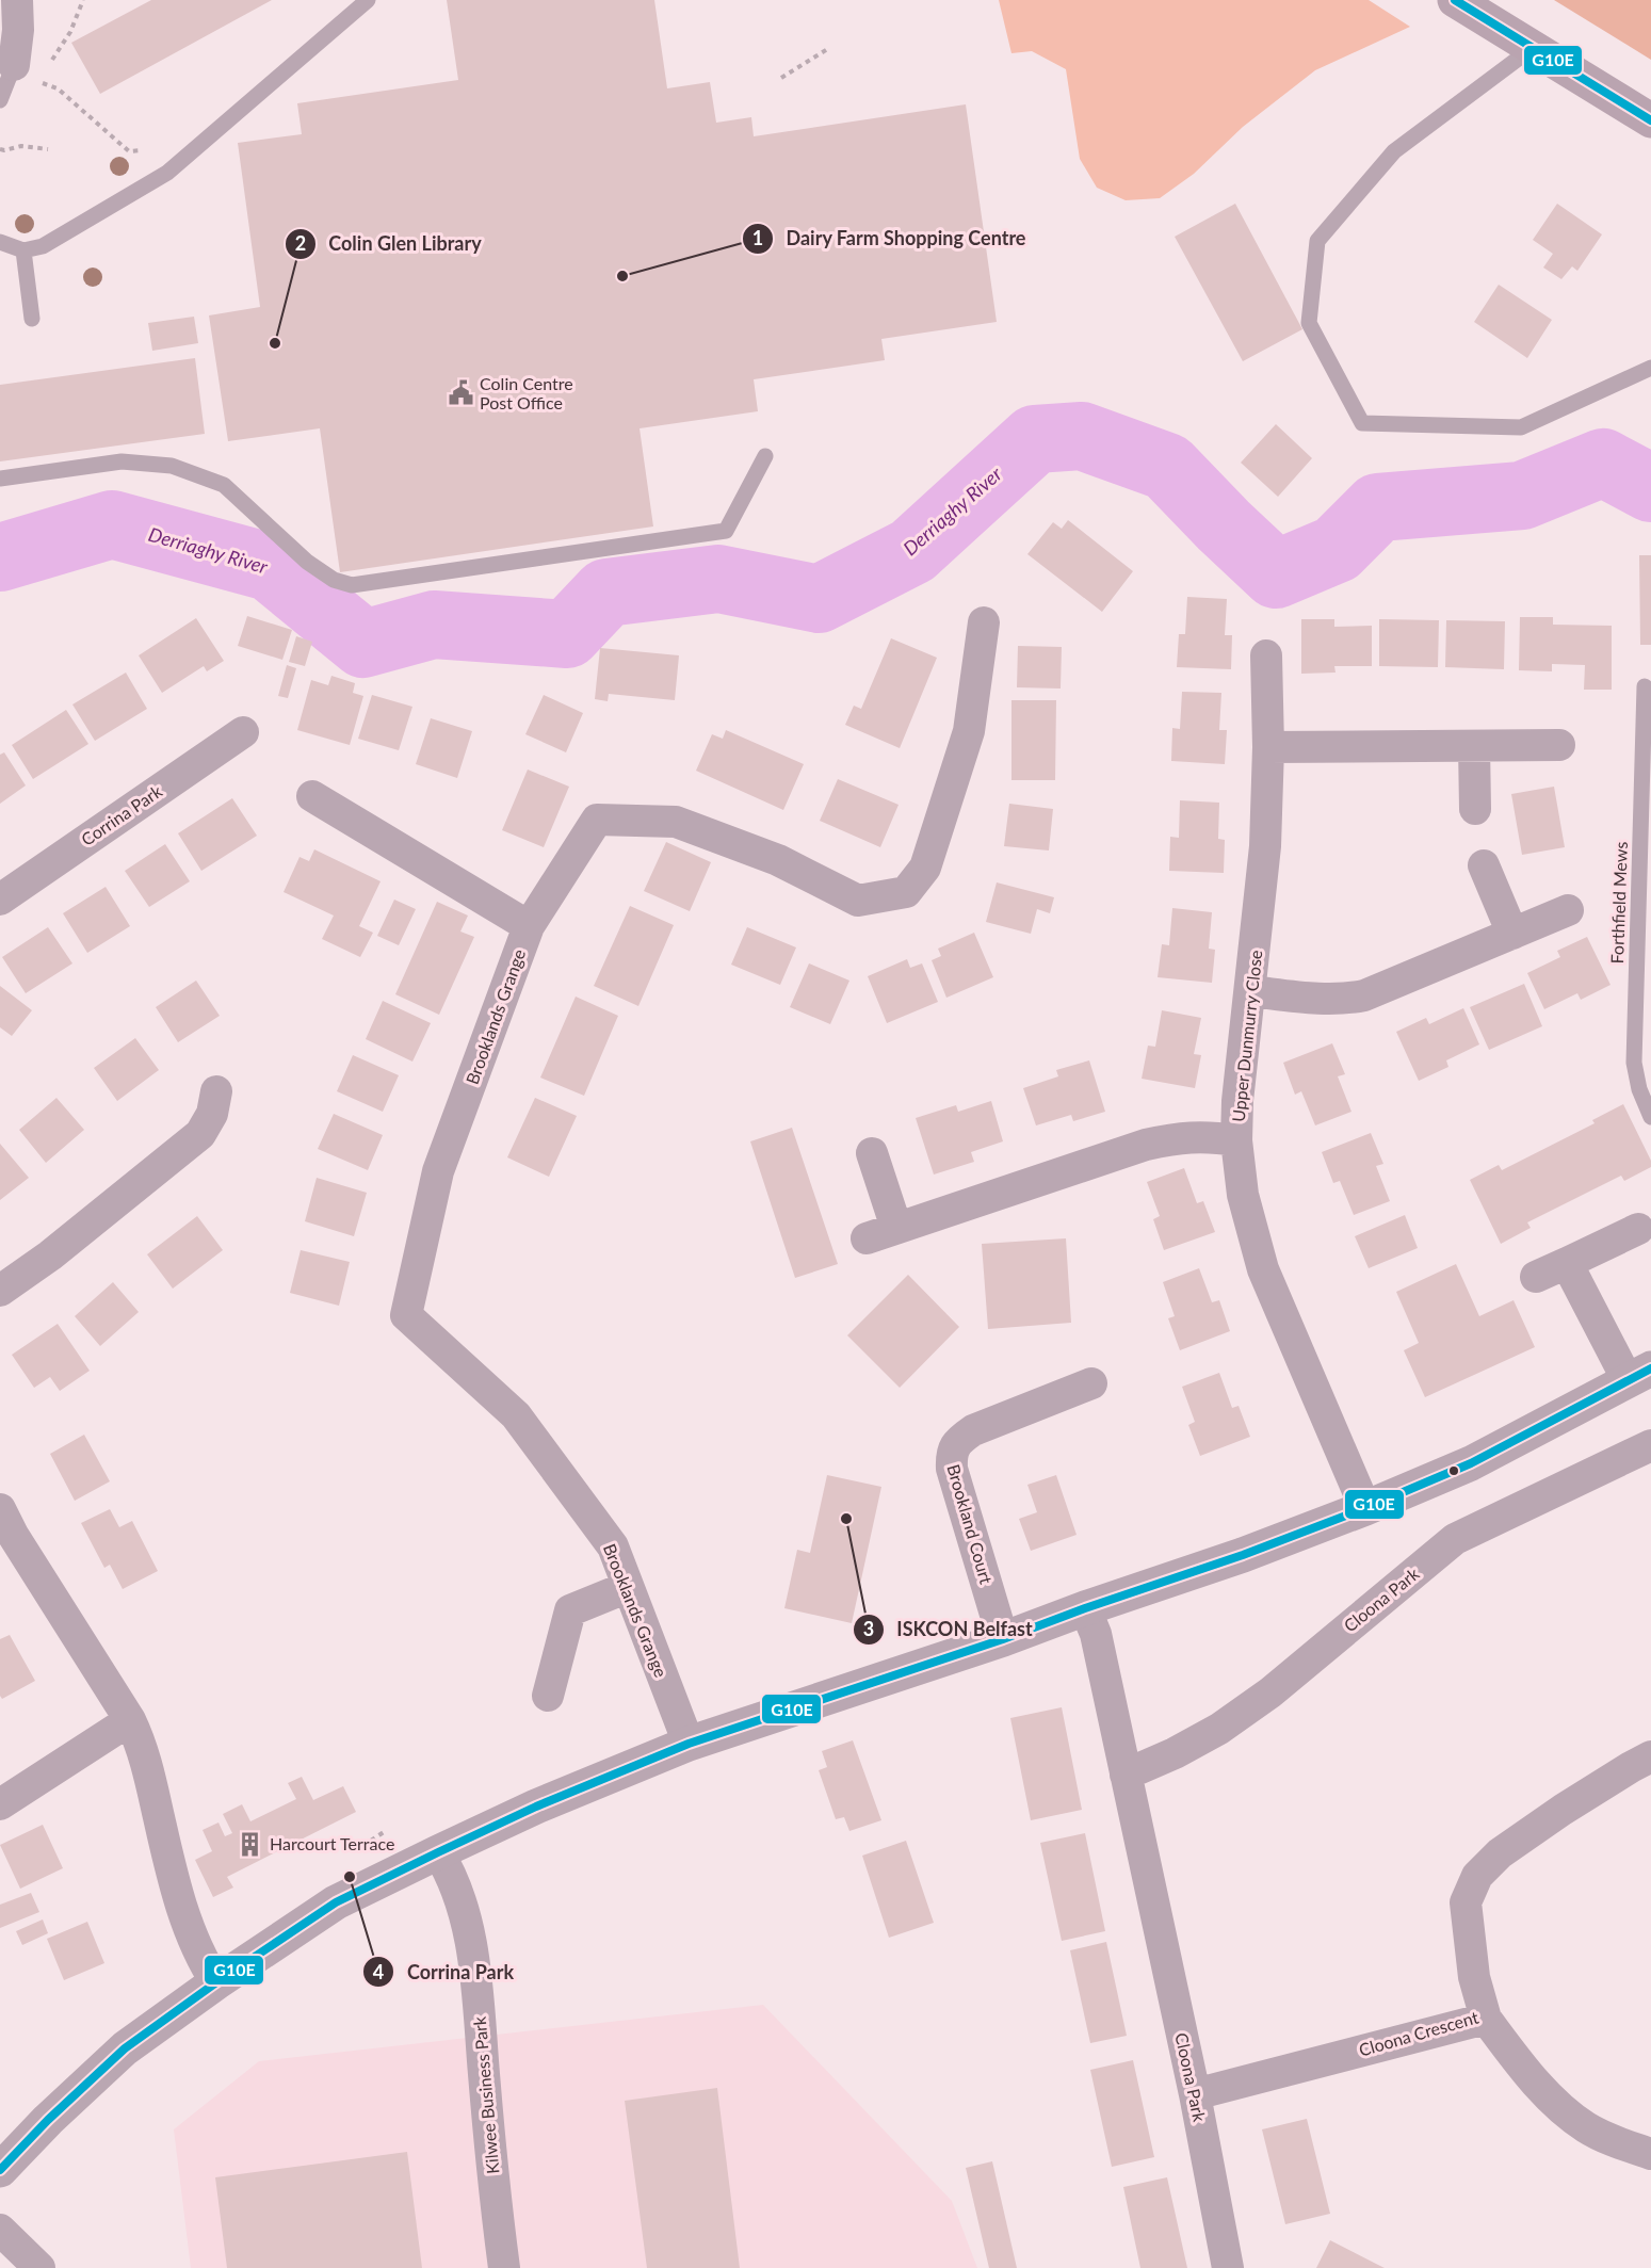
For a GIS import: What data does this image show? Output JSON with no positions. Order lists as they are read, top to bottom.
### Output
{
  "streets": {
    "street": [
      "Corrina Park",
      "Brooklands Grange",
      "Upper Dunmurry Close",
      "Brookland Court",
      "Cloona Park",
      "Cloona Crescent",
      "Kilwee Business Park"
    ],
    "lane": ["Forthfield Mews"]
  },
  "crossings": [
    ["Cloona Park", "Cloona Crescent"]
  ],
  "water": ["Derriaghy River"],
  "places": {
    "other": [
      "Dairy Farm Shopping Centre",
      "Colin Glen Library",
      "ISKCON Belfast",
      "Corrina Park"
    ],
    "public building": ["Colin Centre Post Office"],
    "building": ["Harcourt Terrace"]
  },
  "lines": ["transit line G10E"]
}
